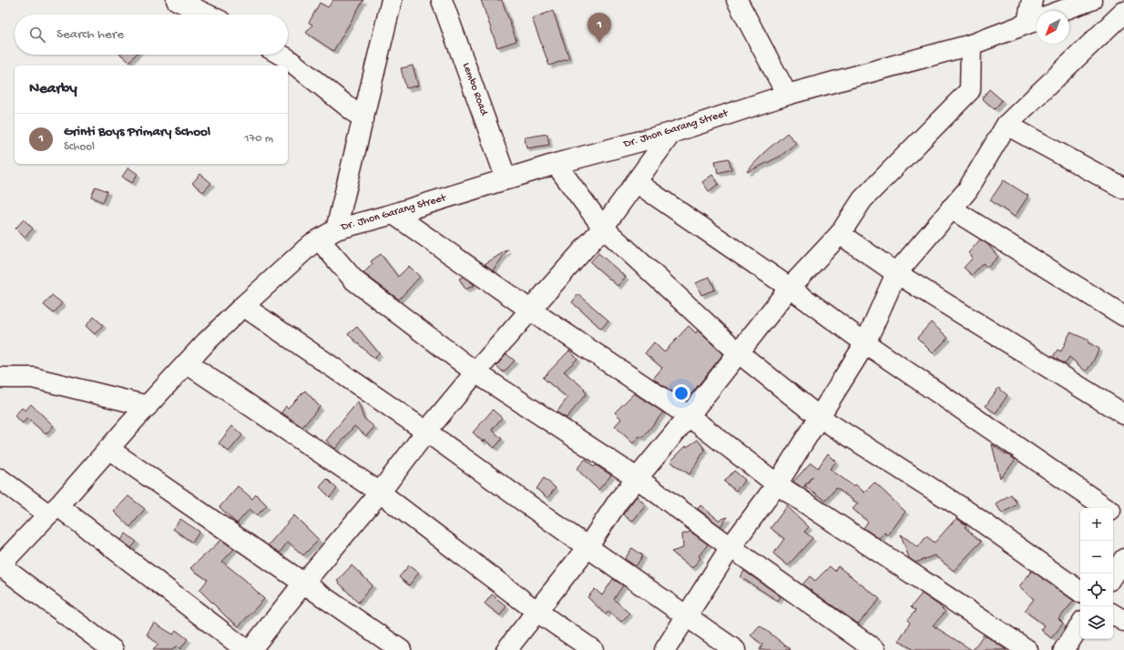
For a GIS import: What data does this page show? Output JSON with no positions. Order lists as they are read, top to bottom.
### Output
{
  "streets": {
    "street": ["Lembo Road", "Dr. Jhon Garang Street"]
  },
  "crossings": [
    ["Lembo Road", "Dr. Jhon Garang Street"]
  ],
  "north": "bottom left",
  "page": {
    "pins": "1",
    "search": "Search here",
    "heading": "Nearby",
    "list": [
      {
        "mark": "1",
        "name": "Grinti Boys Primary School",
        "note": "School",
        "value": "170 m"
      }
    ],
    "map_buttons": ["+", "−"]
  }
}
